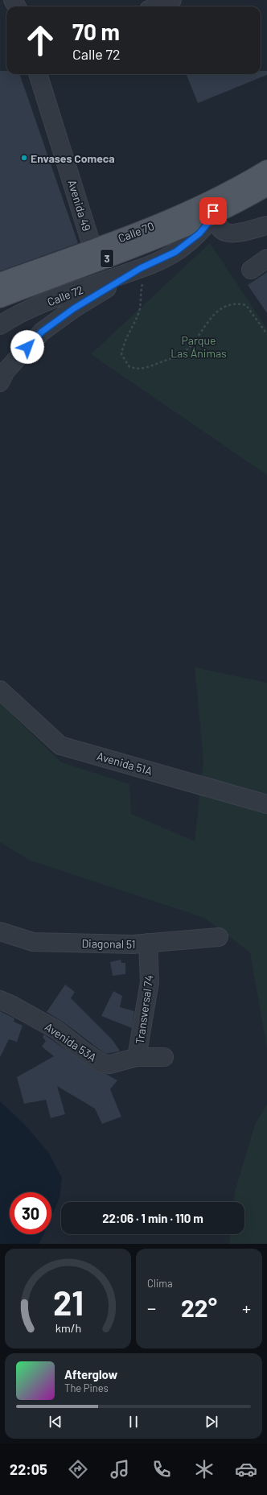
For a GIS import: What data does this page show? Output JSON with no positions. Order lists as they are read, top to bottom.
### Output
{
  "streets": {
    "main road": ["Calle 70", "3"],
    "street": [
      "Avenida 49",
      "Calle 72",
      "Avenida 51A",
      "Diagonal 51",
      "Transversal 74",
      "Avenida 53A"
    ]
  },
  "crossings": [
    ["Avenida 49", "Calle 70"],
    ["Calle 70", "Calle 72"],
    ["Diagonal 51", "Transversal 74"],
    ["Transversal 74", "Avenida 53A"]
  ],
  "parks": ["Parque Las Ánimas"],
  "places": ["Envases Comeca"],
  "page": {
    "turn": ["70 m", "Calle 72"],
    "limit": "30",
    "trip": "22:06 · 1 min · 110 m",
    "tile": "Clima",
    "heat": ["−", "22°", "+"],
    "song": ["Afterglow", "The Pines"],
    "tabs": "22:05",
    "gauge": ["21", "km/h"]
  }
}
